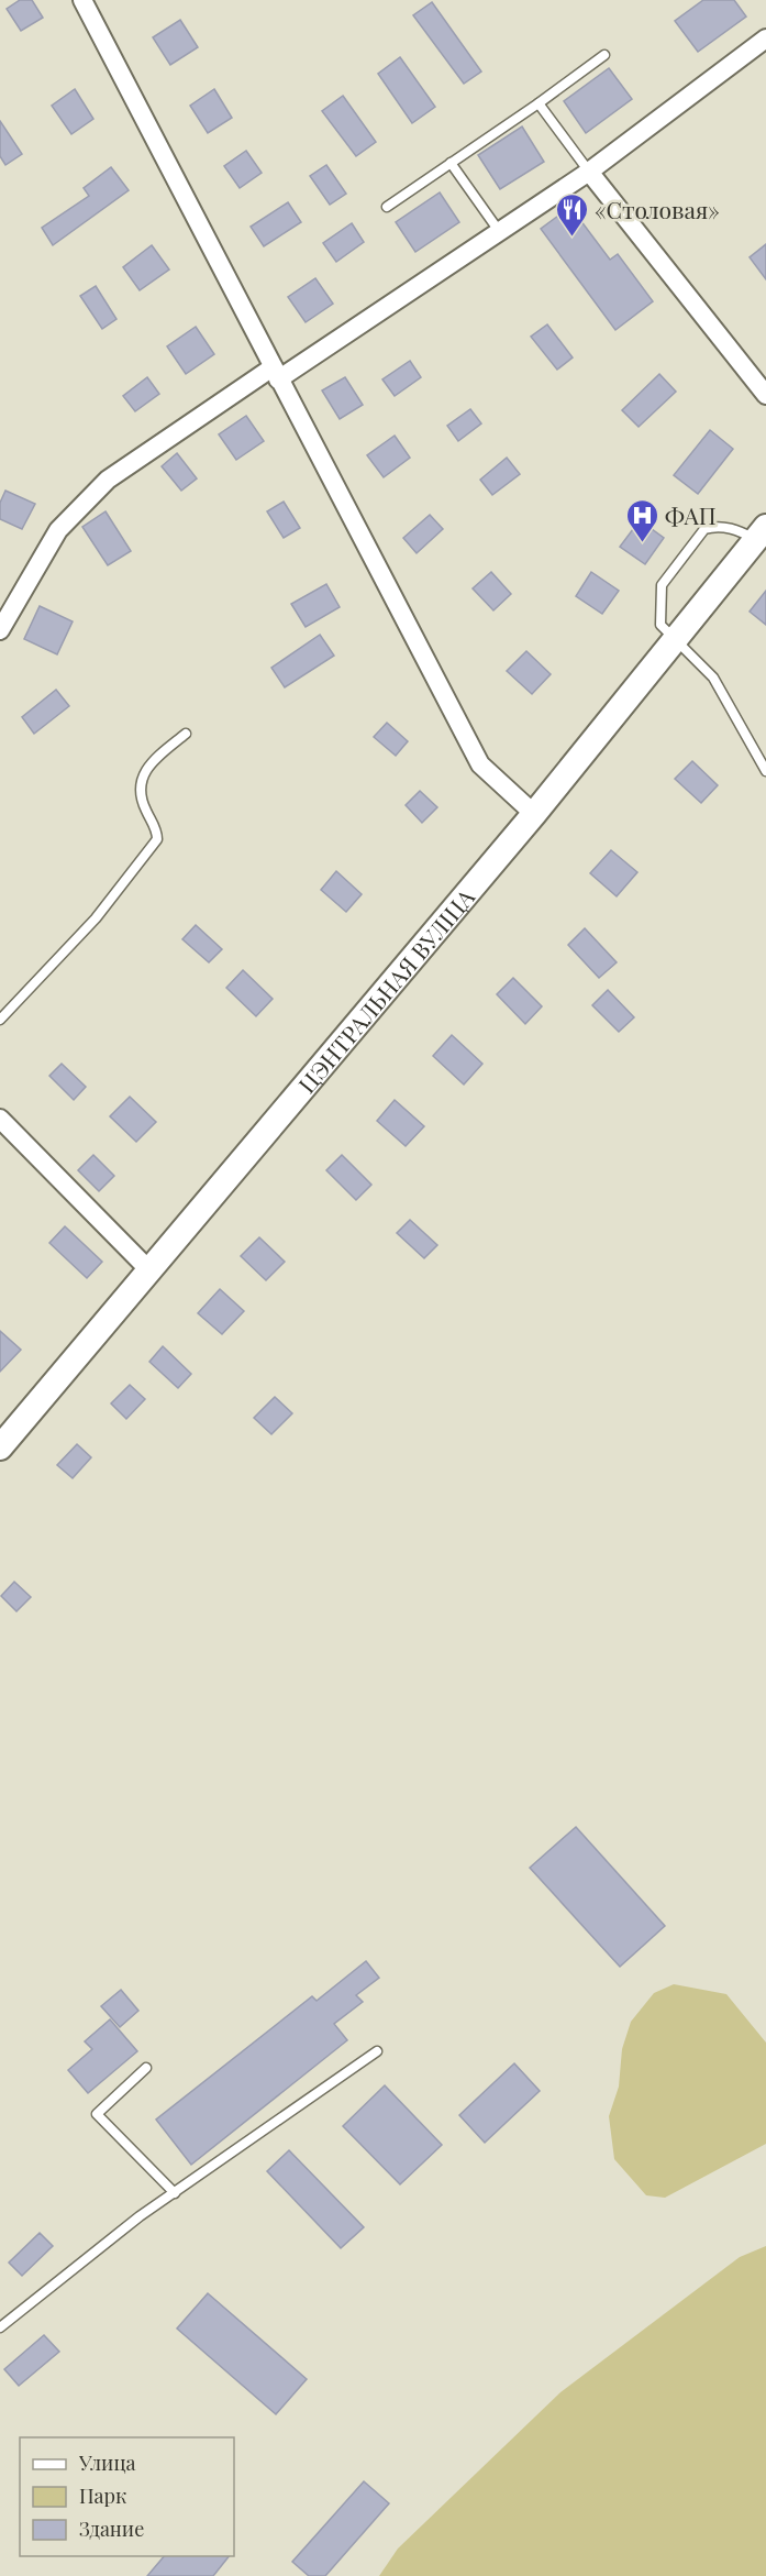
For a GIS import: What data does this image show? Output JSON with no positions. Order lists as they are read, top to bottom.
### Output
{
  "streets": {
    "street": ["ЦЭНТРАЛЬНАЯ ВУЛІЦА"]
  },
  "places": {
    "restaurant": ["«Столовая»"],
    "hospital": ["ФАП"]
  },
  "legend": ["Улица", "Парк", "Здание"]
}
